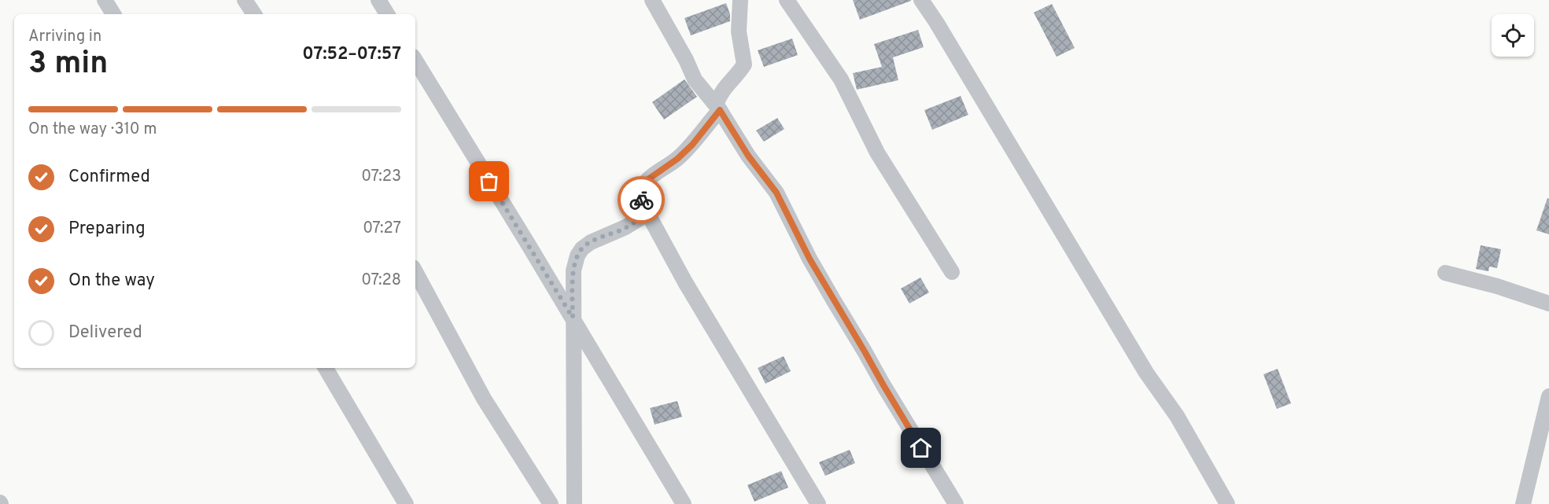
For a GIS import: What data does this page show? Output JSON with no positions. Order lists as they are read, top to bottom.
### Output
{
  "page": {
    "heading": ["3 min", "Arriving in", "07:52–07:57"],
    "bar": "On the way · 310 m",
    "list": [
      ["Confirmed", "07:23"],
      ["Preparing", "07:27"],
      ["On the way", "07:28"],
      "Delivered"
    ]
  }
}
